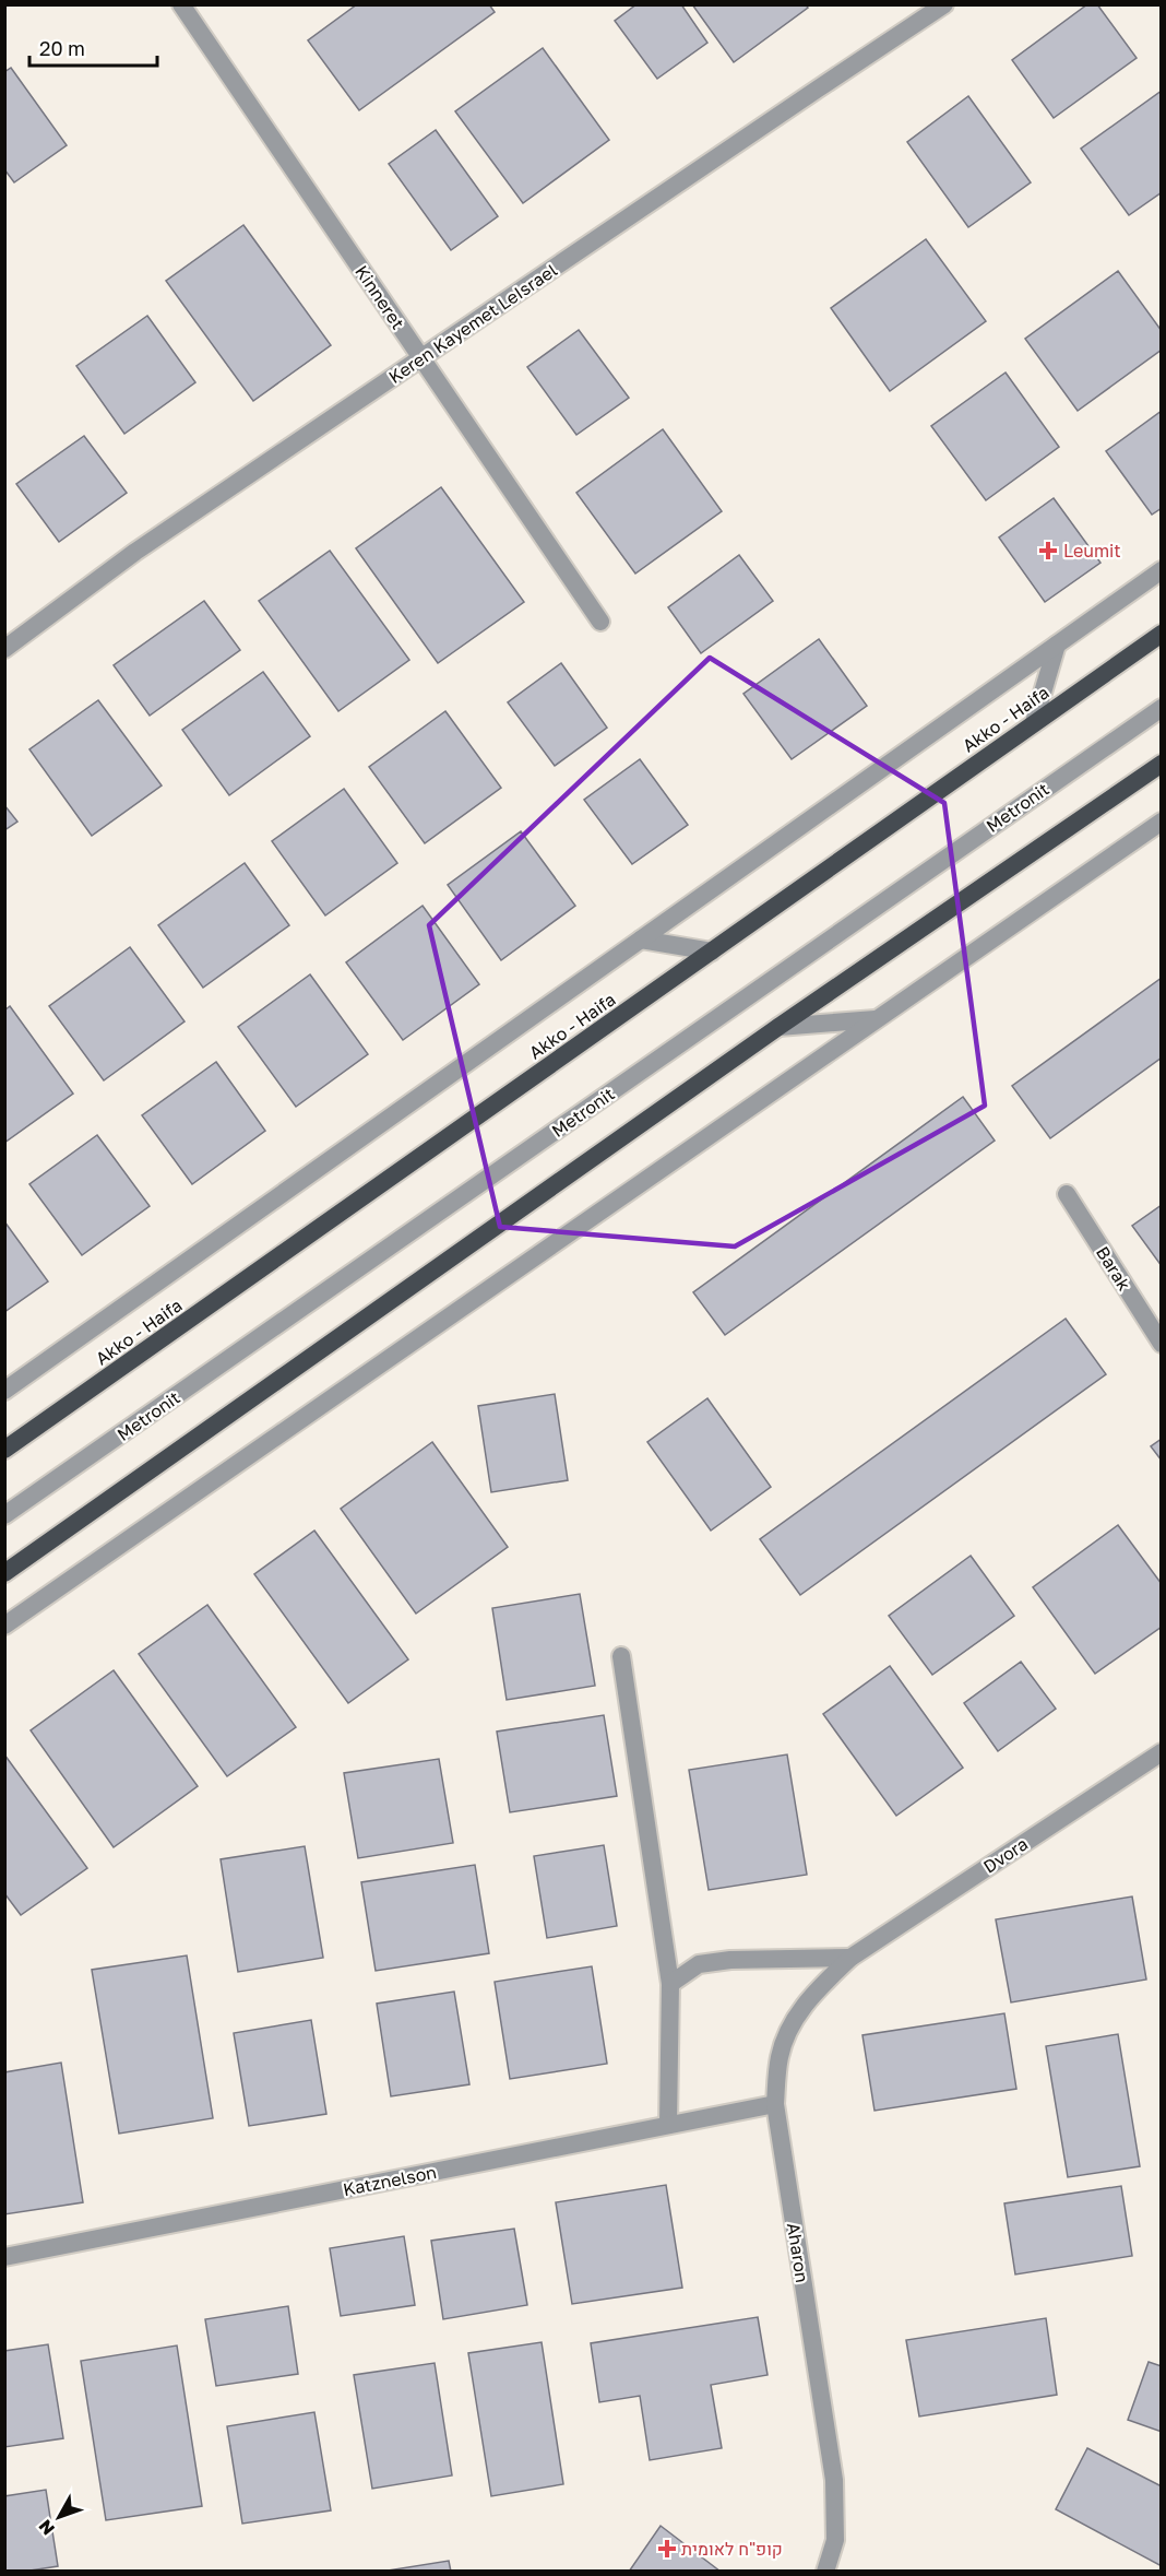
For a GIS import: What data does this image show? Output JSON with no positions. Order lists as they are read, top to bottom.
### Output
{
  "streets": {
    "highway": ["Akko - Haifa"],
    "street": [
      "Kinneret",
      "Keren Kayemet LeIsrael",
      "Metronit",
      "Barak",
      "Dvora",
      "Katznelson",
      "Aharon"
    ]
  },
  "crossings": [
    ["Kinneret", "Keren Kayemet LeIsrael"],
    ["Dvora", "Aharon"],
    ["Katznelson", "Aharon"]
  ],
  "places": {
    "health": ["Leumit", "קופ\"ח לאומית"]
  },
  "scale_bar": "20 m",
  "north": "bottom left"
}
